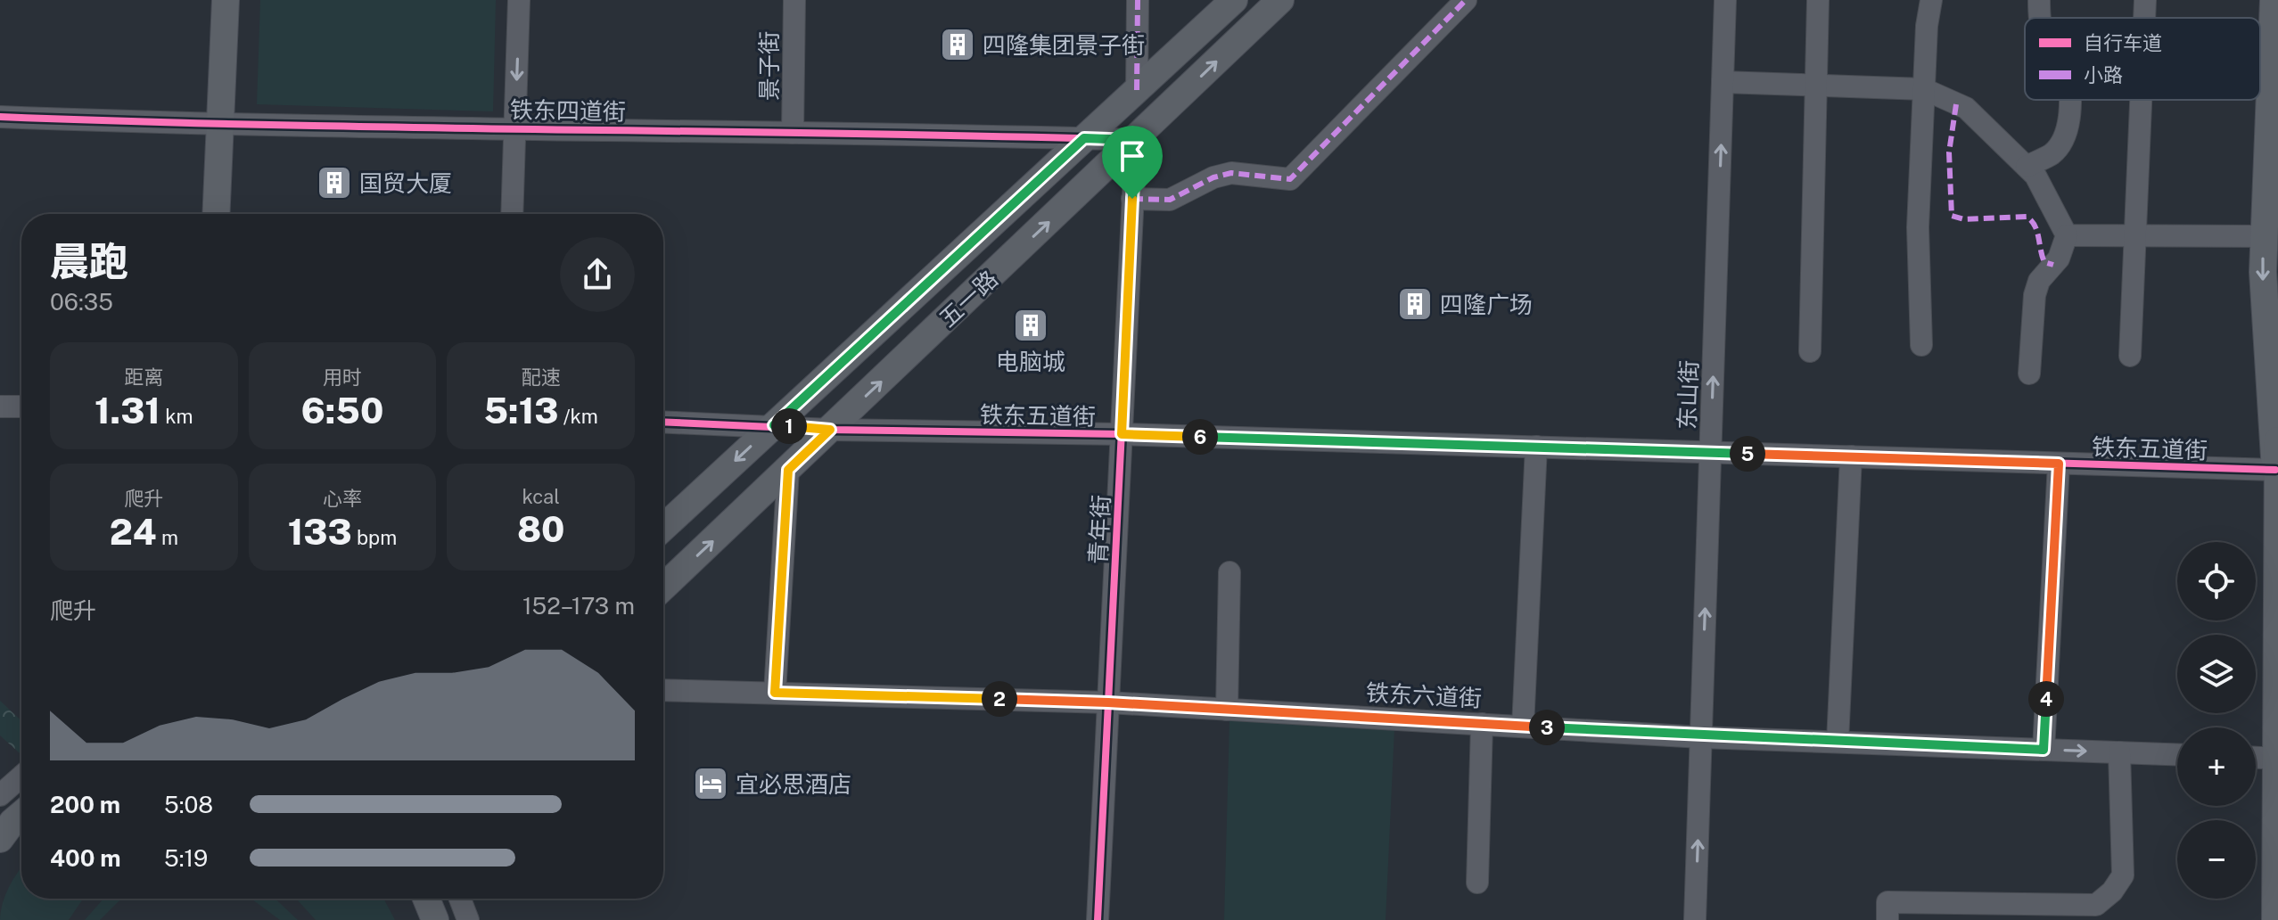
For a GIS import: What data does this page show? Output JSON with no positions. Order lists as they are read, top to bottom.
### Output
{
  "streets": {
    "main road": ["五一路"],
    "street": [
      "景子街",
      "铁东四道街",
      "东山街",
      "铁东五道街",
      "青年街",
      "铁东六道街"
    ]
  },
  "crossings": [
    ["景子街", "铁东四道街"],
    ["铁东四道街", "五一路"],
    ["铁东四道街", "青年街"],
    ["五一路", "铁东五道街"],
    ["五一路", "青年街"],
    ["东山街", "铁东五道街"],
    ["东山街", "铁东六道街"],
    ["铁东五道街", "青年街"],
    ["青年街", "铁东六道街"]
  ],
  "places": {
    "building": [
      "四隆集团景子街",
      "国贸大厦",
      "四隆广场",
      "电脑城"
    ],
    "hotel": ["宜必思酒店"]
  },
  "legend": ["自行车道", "小路"],
  "page": {
    "heading": ["晨跑", "06:35"],
    "stats": [
      ["距离", "1.31 km"],
      ["用时", "6:50"],
      ["配速", "5:13 /km"],
      ["爬升", "24 m"],
      ["心率", "133 bpm"],
      ["kcal", "80"]
    ],
    "pins": [
      "1",
      "6",
      "5",
      "2",
      "4",
      "3"
    ],
    "map_buttons": ["+", "−"],
    "chart": ["爬升", "152–173 m"],
    "list": [
      {
        "name": "200 m",
        "note": "5:08"
      },
      {
        "name": "400 m",
        "note": "5:19"
      }
    ]
  }
}
